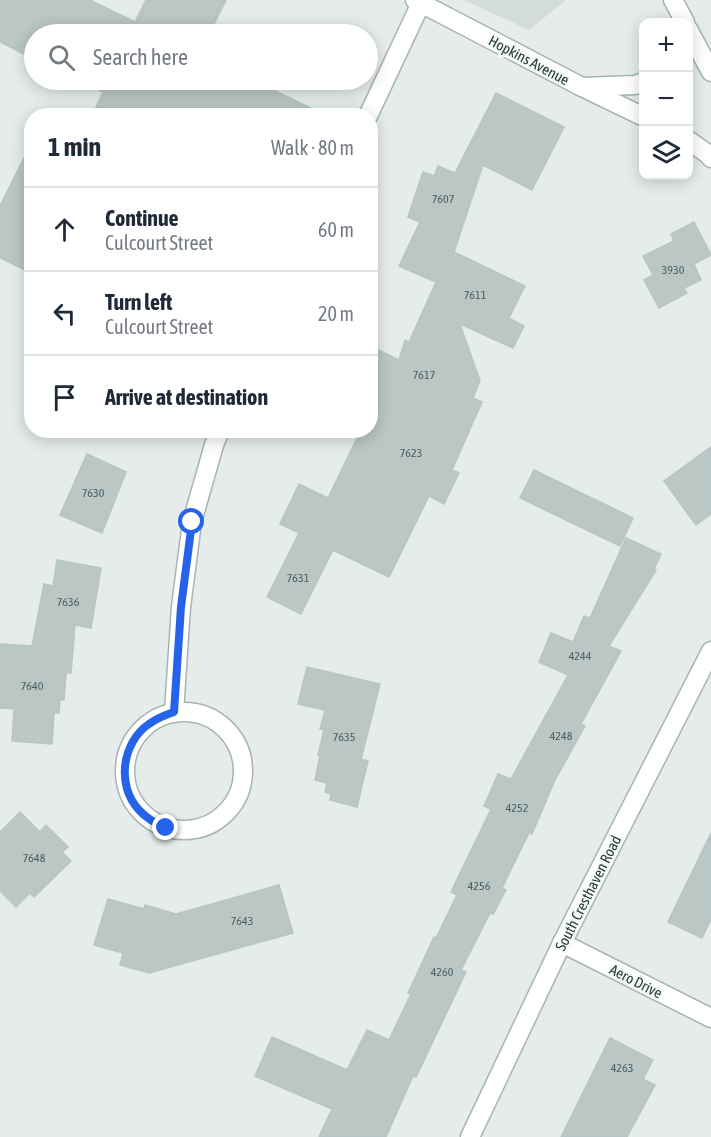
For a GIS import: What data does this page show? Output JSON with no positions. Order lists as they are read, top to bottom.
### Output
{
  "streets": {
    "street": ["Hopkins Avenue", "South Cresthaven Road", "Aero Drive"]
  },
  "crossings": [
    ["South Cresthaven Road", "Aero Drive"]
  ],
  "house_numbers": [
    "7607",
    "3930",
    "7611",
    "7617",
    "7623",
    "7630",
    "7631",
    "7636",
    "4244",
    "7640",
    "4248",
    "7635",
    "4252",
    "7648",
    "4256",
    "7643",
    "4260",
    "4263"
  ],
  "page": {
    "map_buttons": ["+", "−"],
    "search": "Search here",
    "heading": ["1 min", "Walk · 80 m"],
    "list": [
      ["Continue", "Culcourt Street", "60 m"],
      ["Turn left", "Culcourt Street", "20 m"],
      "Arrive at destination"
    ]
  }
}
